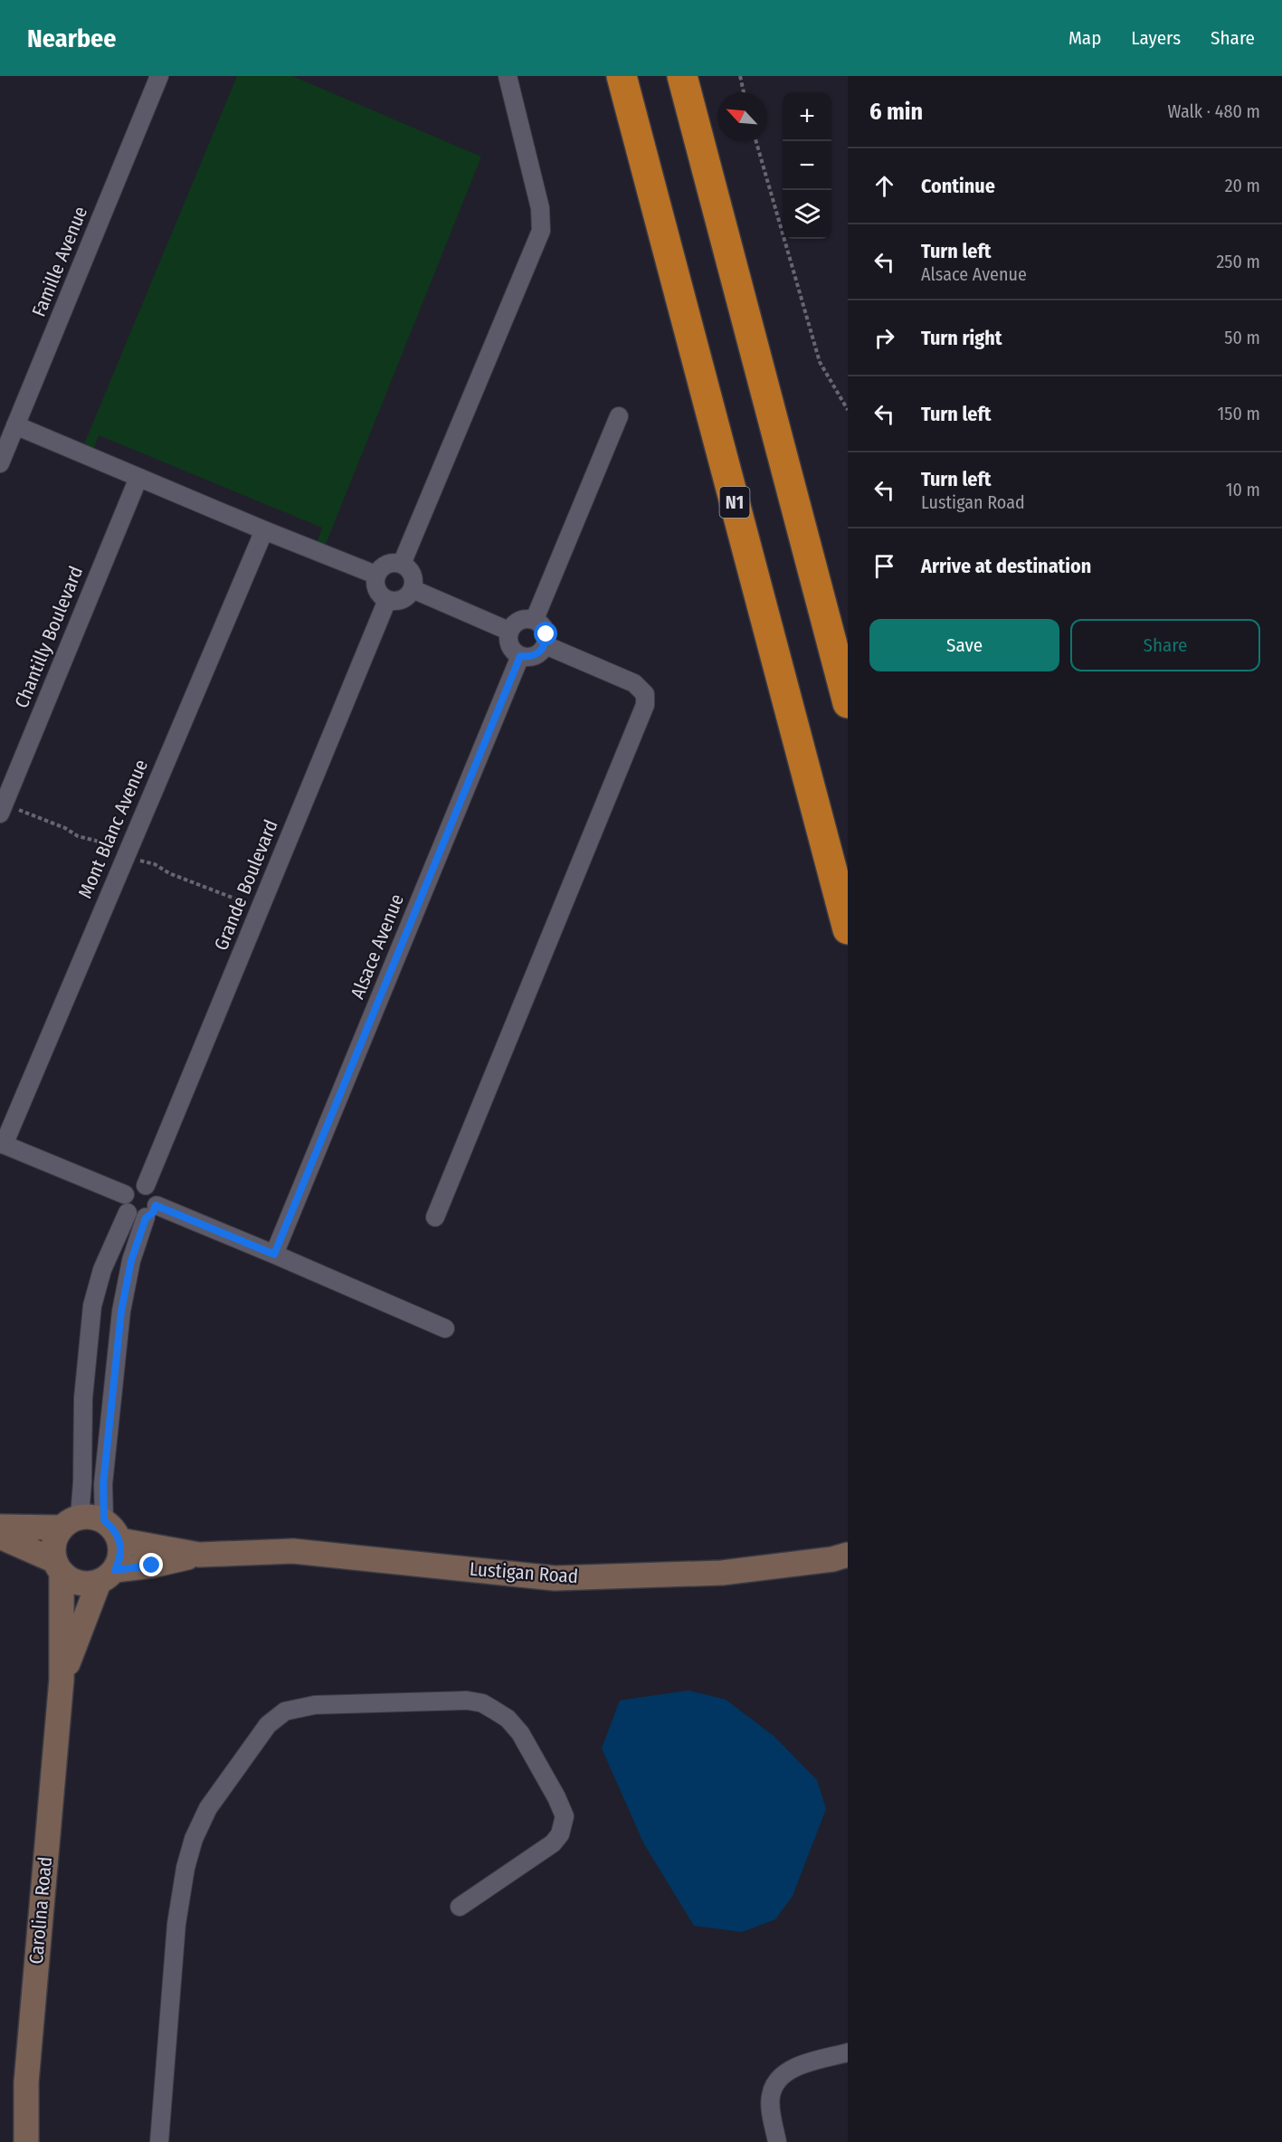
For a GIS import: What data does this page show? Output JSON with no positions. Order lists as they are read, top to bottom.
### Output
{
  "streets": {
    "highway": ["N1"],
    "street": [
      "Famille Avenue",
      "Chantilly Boulevard",
      "Mont Blanc Avenue",
      "Grande Boulevard",
      "Alsace Avenue",
      "Lustigan Road",
      "Carolina Road"
    ]
  },
  "crossings": [
    ["Lustigan Road", "Carolina Road"]
  ],
  "north": "top left",
  "page": {
    "header": "Nearbee",
    "nav": ["Map", "Layers", "Share"],
    "heading": ["6 min", "Walk · 480 m"],
    "map_buttons": ["+", "−"],
    "list": [
      ["Continue", "20 m"],
      ["Turn left", "Alsace Avenue", "250 m"],
      ["Turn right", "50 m"],
      ["Turn left", "150 m"],
      ["Turn left", "Lustigan Road", "10 m"],
      "Arrive at destination"
    ],
    "buttons": ["Save", "Share"]
  }
}
